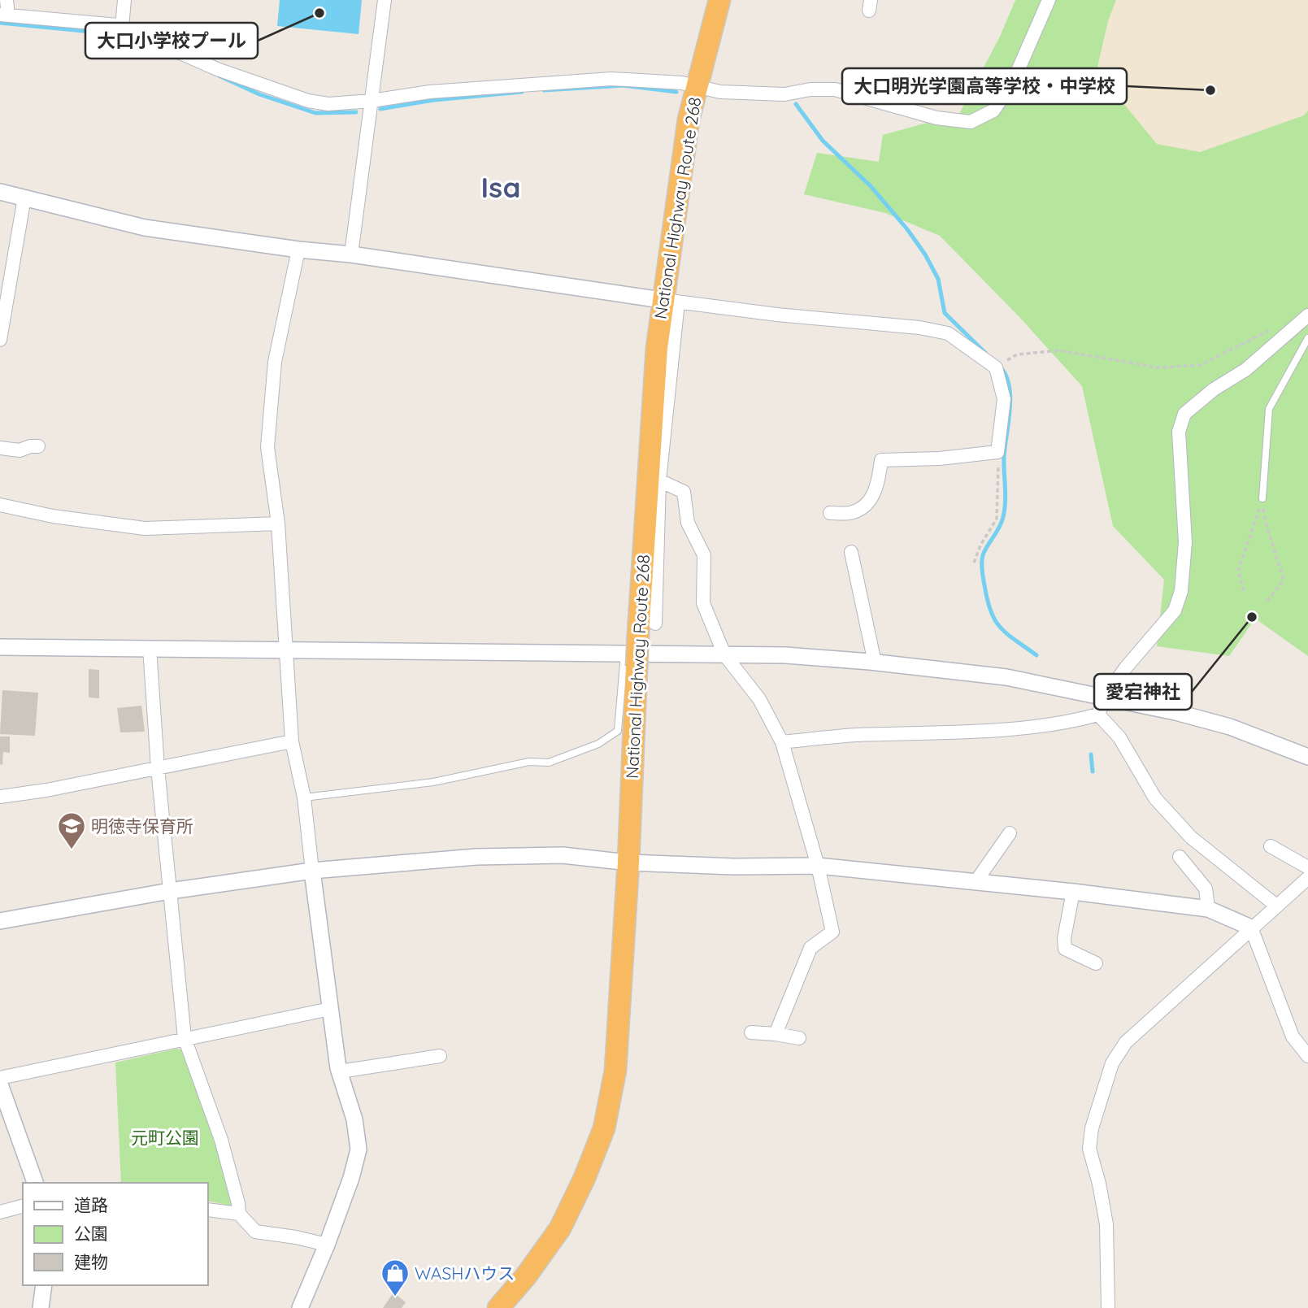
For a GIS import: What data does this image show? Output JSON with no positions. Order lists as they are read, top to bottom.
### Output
{
  "streets": {
    "highway": ["National Highway Route 268"]
  },
  "districts": ["Isa"],
  "parks": ["元町公園"],
  "places": {
    "other": ["大口小学校プール", "大口明光学園高等学校・中学校", "愛宕神社"],
    "school or university": ["明徳寺保育所"],
    "shop": ["WASHハウス"]
  },
  "legend": ["道路", "公園", "建物"]
}
